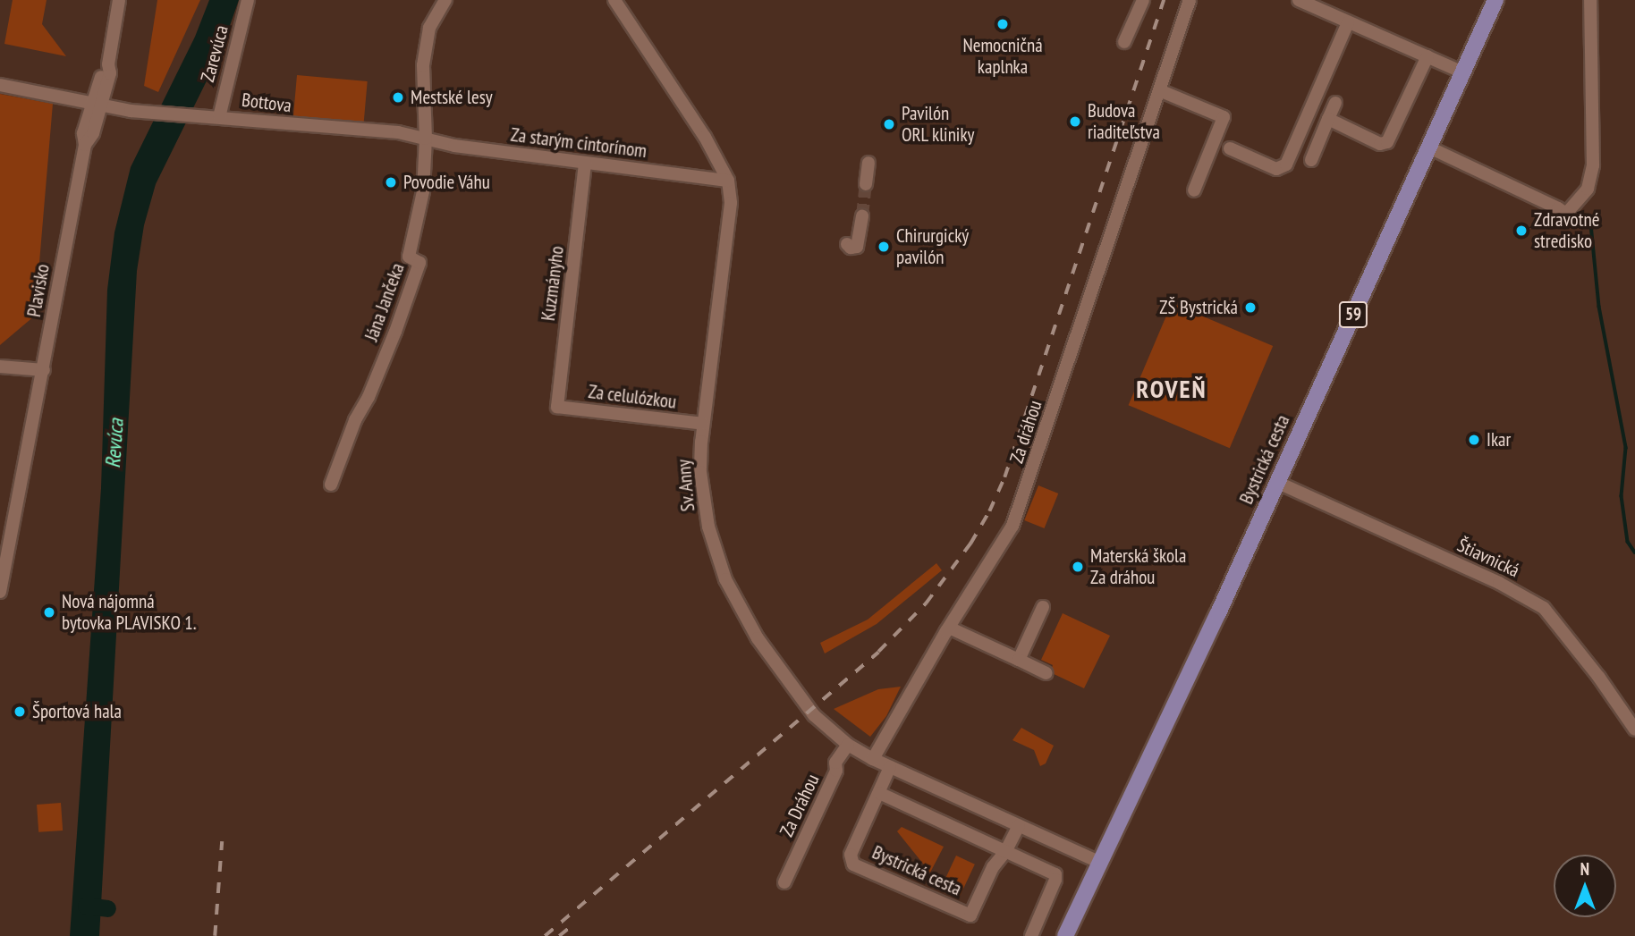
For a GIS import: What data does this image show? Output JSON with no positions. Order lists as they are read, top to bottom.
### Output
{
  "streets": {
    "main road": ["59", "Bystrická cesta"],
    "street": [
      "Zarevúca",
      "Bottova",
      "Za starým cintorínom",
      "Kuzmányho",
      "Plavisko",
      "Jána Jančeka",
      "Za celulózkou",
      "Za dráhou",
      "Sv. Anny",
      "Štiavnická",
      "Za Dráhou"
    ]
  },
  "crossings": [
    ["Zarevúca", "Bottova"],
    ["Bottova", "Za starým cintorínom"],
    ["Bottova", "Plavisko"],
    ["Bottova", "Jána Jančeka"],
    ["Za starým cintorínom", "Kuzmányho"],
    ["Za starým cintorínom", "Jána Jančeka"],
    ["Za starým cintorínom", "Sv. Anny"],
    ["Kuzmányho", "Za celulózkou"],
    ["Za celulózkou", "Sv. Anny"],
    ["Bystrická cesta", "Štiavnická"],
    ["Sv. Anny", "Za Dráhou"]
  ],
  "districts": ["ROVEŇ"],
  "water": ["Revúca"],
  "places": [
    "Nemocničná kaplnka",
    "Mestské lesy",
    "Budova riaditeľstva",
    "Pavilón ORL kliniky",
    "Povodie Váhu",
    "Zdravotné stredisko",
    "Chirurgický pavilón",
    "ZŠ Bystrická",
    "Ikar",
    "Materská škola Za dráhou",
    "Nová nájomná bytovka PLAVISKO 1.",
    "Športová hala"
  ],
  "north": "top"
}
